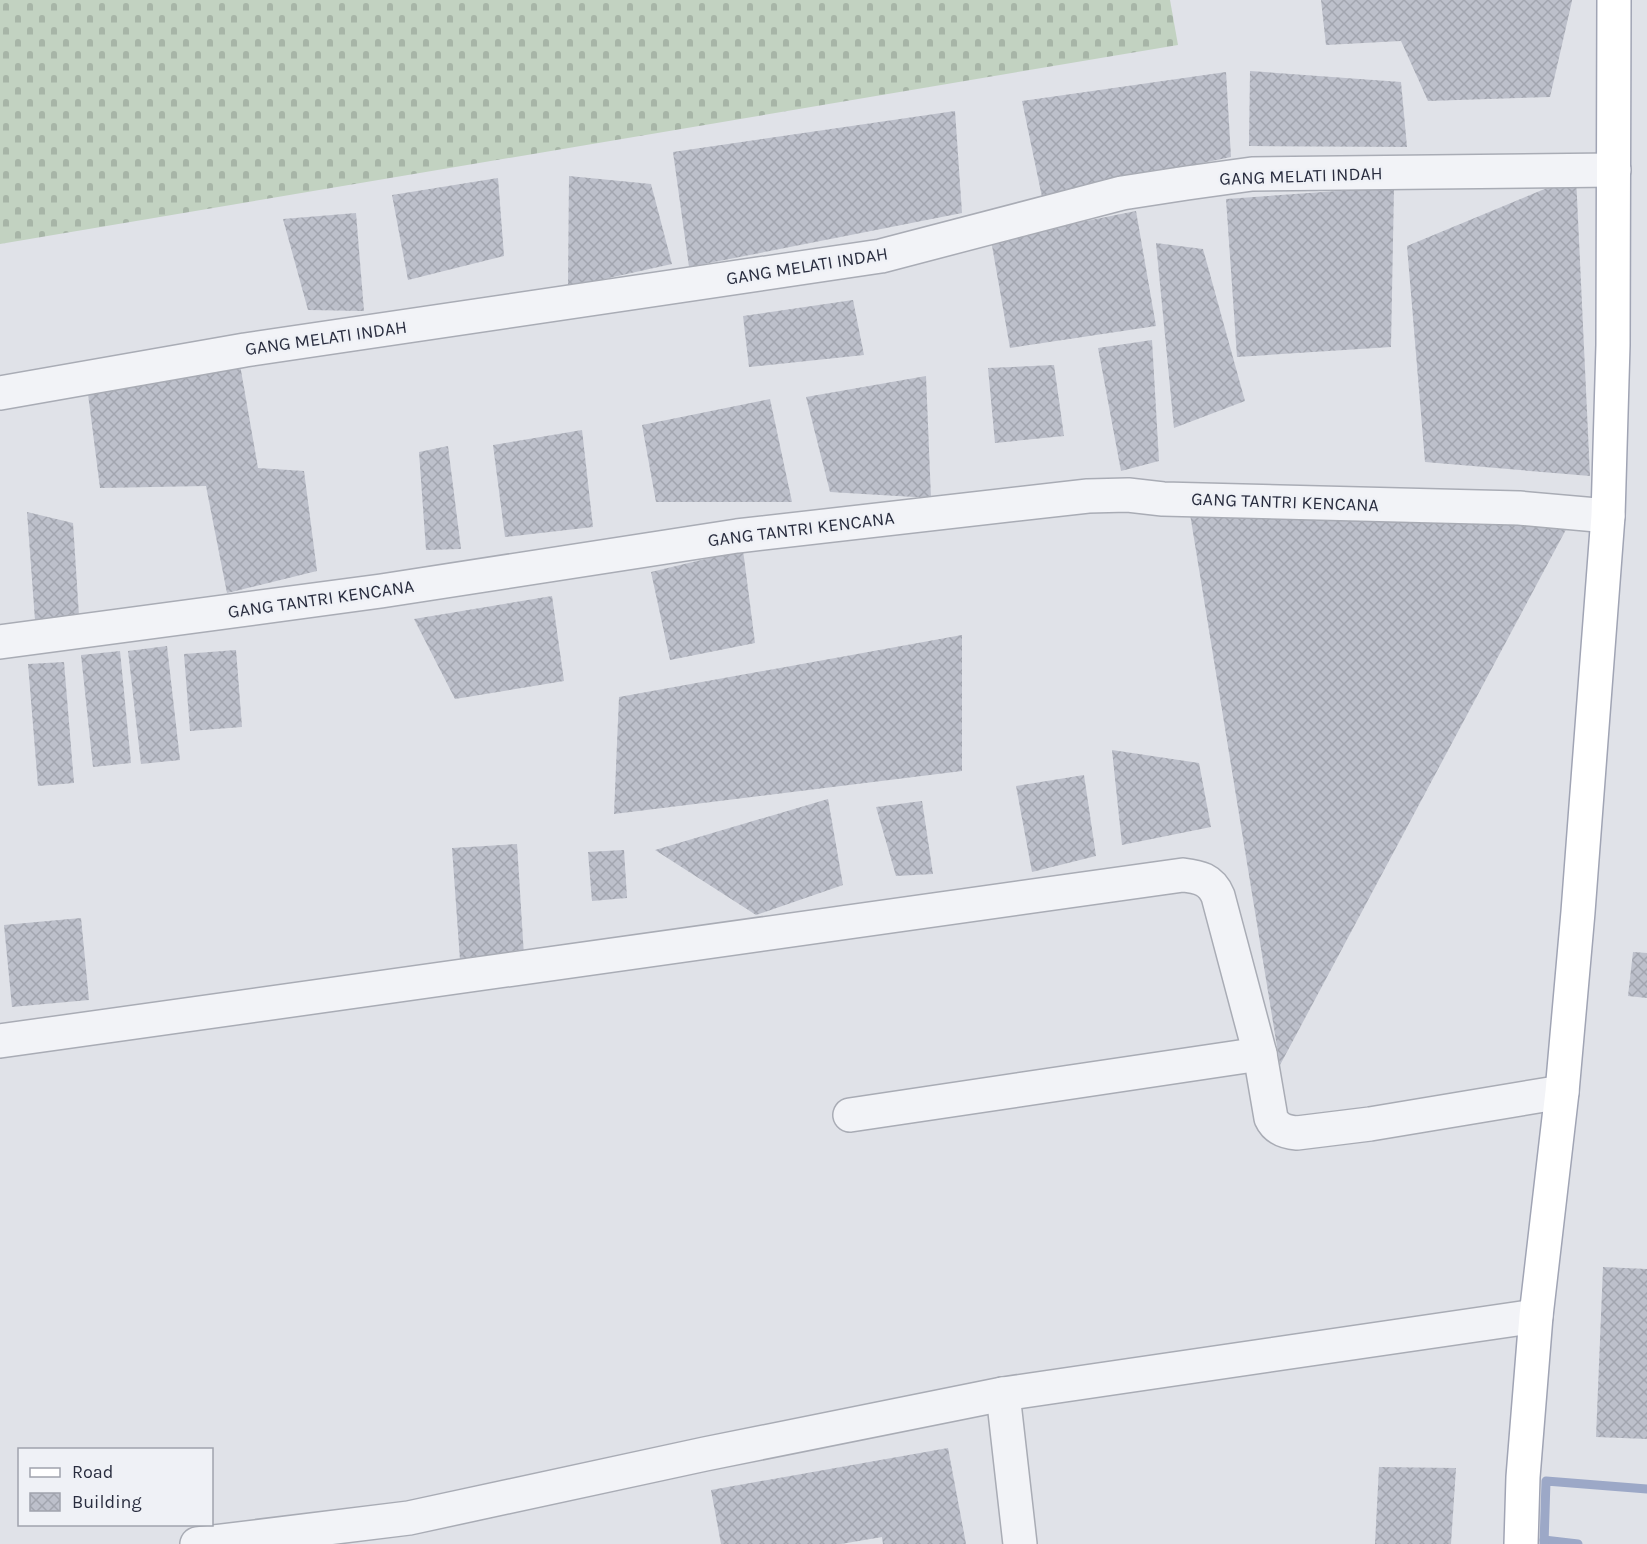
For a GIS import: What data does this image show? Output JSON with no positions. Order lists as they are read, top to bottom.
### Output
{
  "streets": {
    "street": ["GANG MELATI INDAH", "GANG TANTRI KENCANA"]
  },
  "legend": ["Road", "Building"]
}
